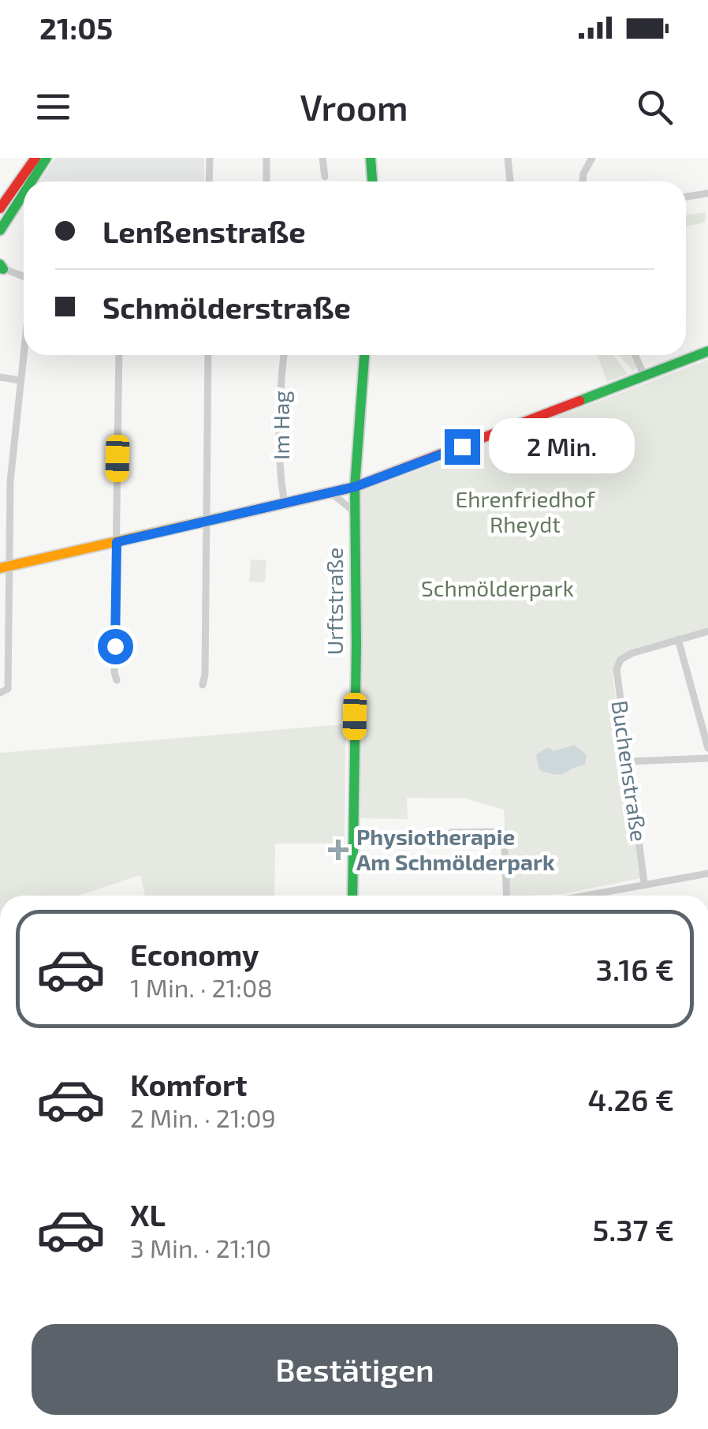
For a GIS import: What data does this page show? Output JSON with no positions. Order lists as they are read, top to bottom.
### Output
{
  "streets": {
    "street": ["Im Hag", "Urftstraße", "Buchenstraße"]
  },
  "parks": ["Ehrenfriedhof Rheydt", "Schmölderpark"],
  "places": {
    "health": ["Physiotherapie Am Schmölderpark"]
  },
  "page": {
    "status": "21:05",
    "header": "Vroom",
    "banner": ["Lenßenstraße", "Schmölderstraße"],
    "bubble": "2 Min.",
    "list": [
      {
        "name": "Economy",
        "note": "1 Min. · 21:08",
        "value": "3.16 €"
      },
      {
        "name": "Komfort",
        "note": "2 Min. · 21:09",
        "value": "4.26 €"
      },
      {
        "name": "XL",
        "note": "3 Min. · 21:10",
        "value": "5.37 €"
      }
    ],
    "buttons": "Bestätigen"
  }
}
